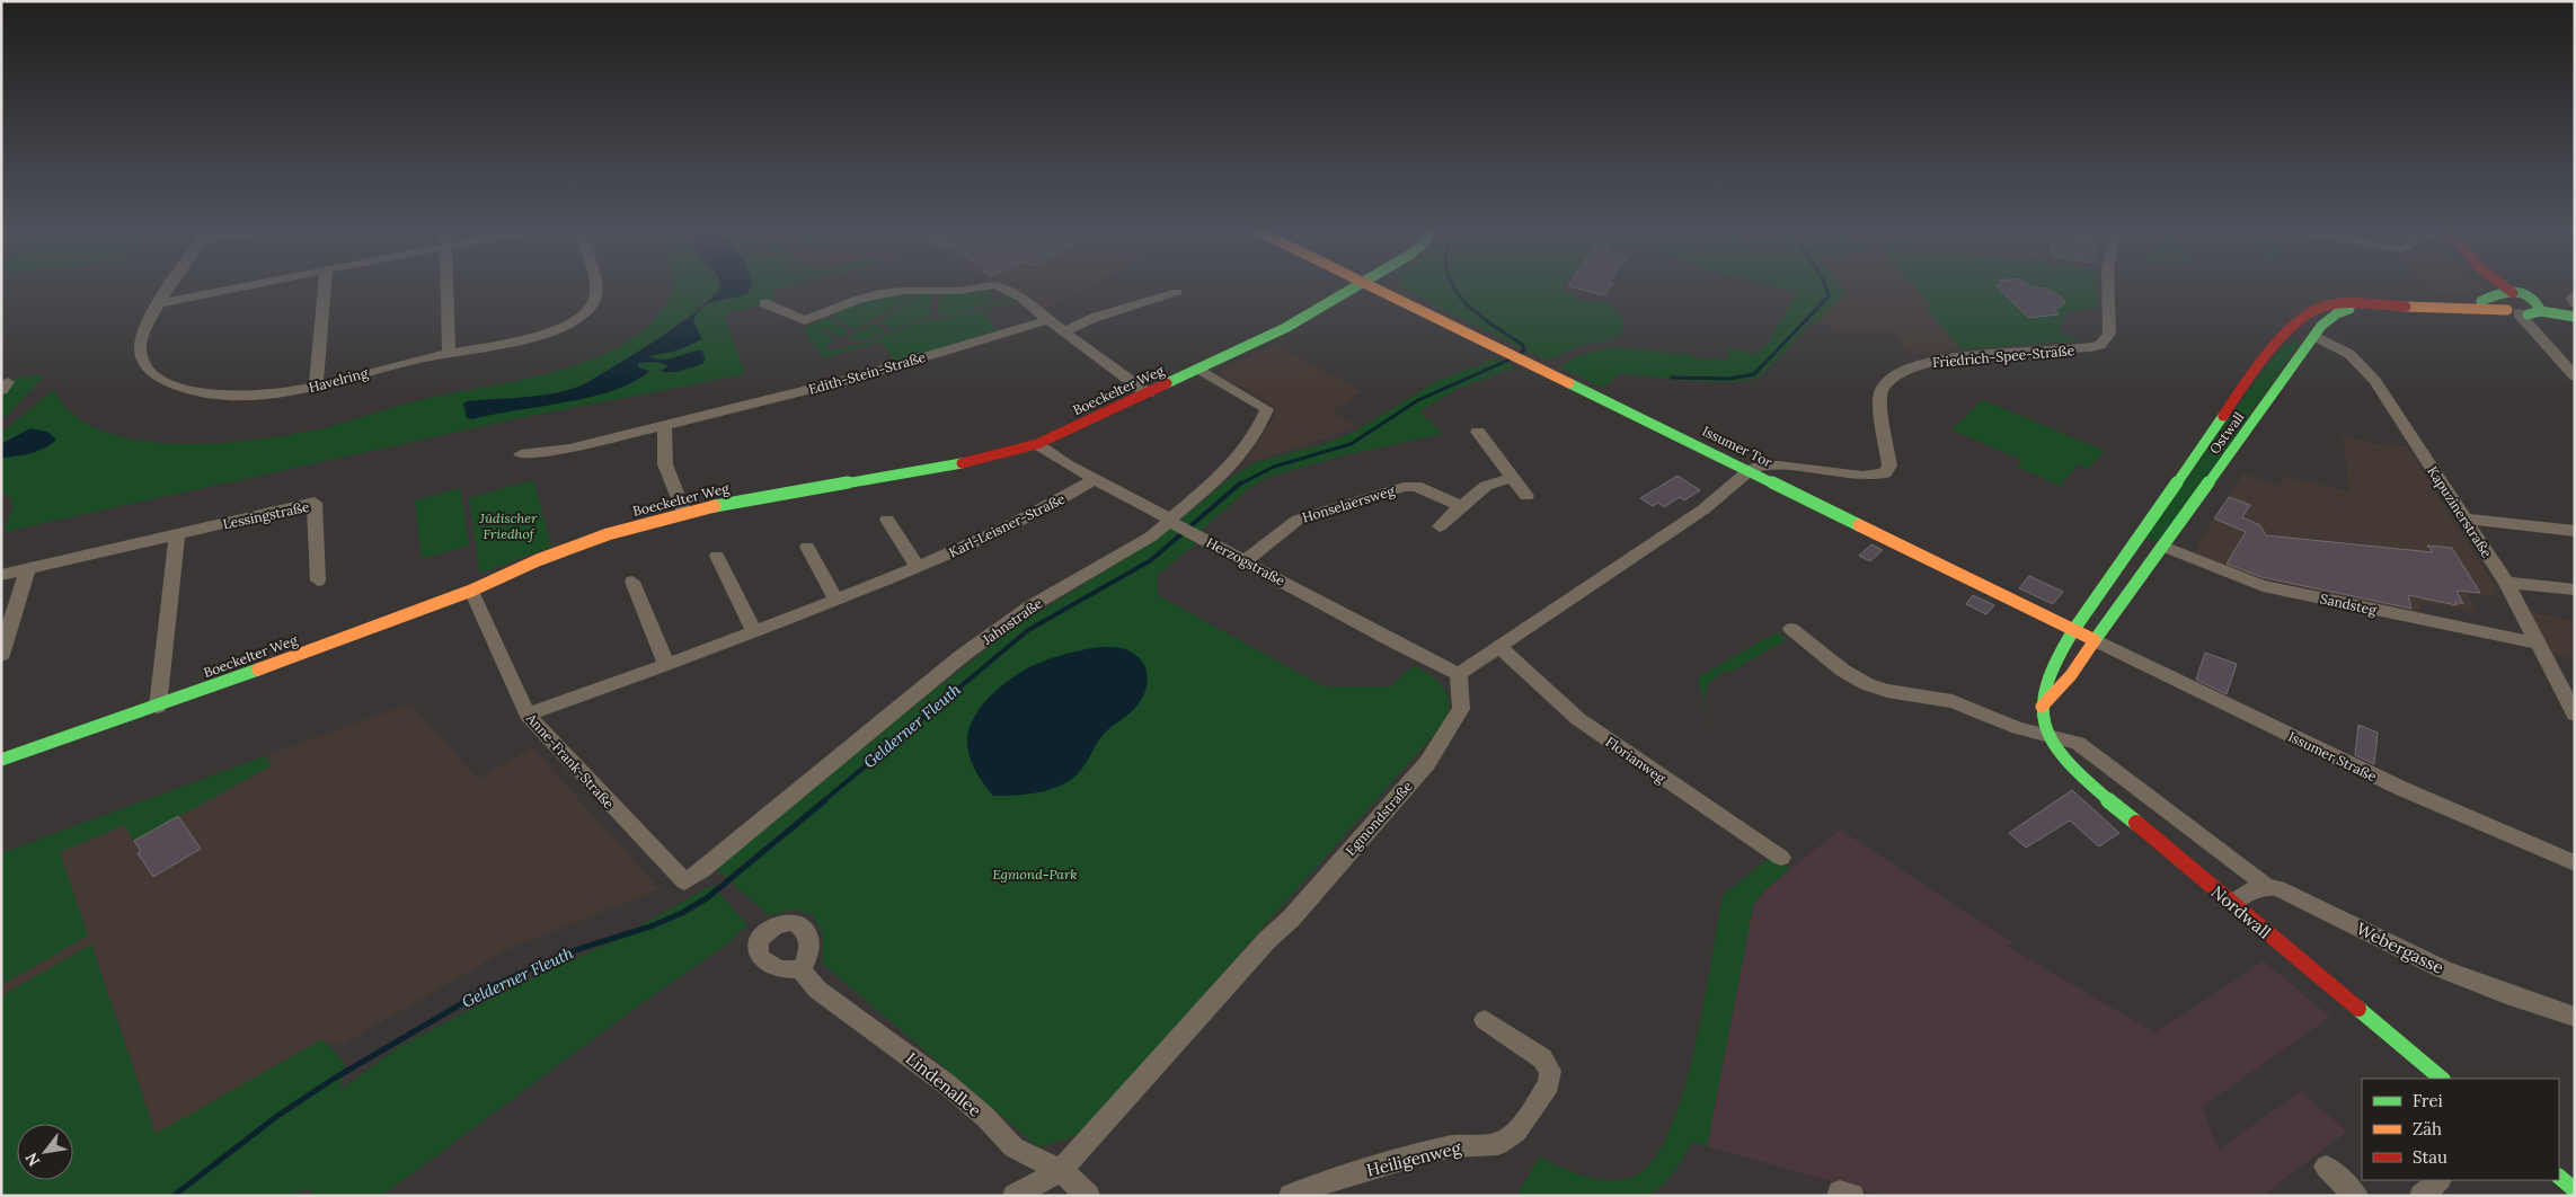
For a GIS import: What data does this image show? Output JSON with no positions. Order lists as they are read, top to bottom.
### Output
{
  "streets": {
    "main road": [
      "Boeckelter Weg",
      "Ostwall",
      "Issumer Tor",
      "Nordwall"
    ],
    "street": [
      "Friedrich-Spee-Straße",
      "Edith-Stein-Straße",
      "Havelring",
      "Honselaersweg",
      "Kapuzinerstraße",
      "Lessingstraße",
      "Karl-Leisner-Straße",
      "Herzogstraße",
      "Sandsteg",
      "Jahnstraße",
      "Issumer Straße",
      "Florianweg",
      "Anne-Frank-Straße",
      "Egmondstraße",
      "Webergasse",
      "Lindenallee",
      "Heiligenweg"
    ]
  },
  "crossings": [
    ["Friedrich-Spee-Straße", "Issumer Tor"],
    ["Boeckelter Weg", "Herzogstraße"],
    ["Boeckelter Weg", "Jahnstraße"],
    ["Boeckelter Weg", "Anne-Frank-Straße"],
    ["Ostwall", "Issumer Tor"],
    ["Ostwall", "Kapuzinerstraße"],
    ["Ostwall", "Sandsteg"],
    ["Ostwall", "Issumer Straße"],
    ["Ostwall", "Nordwall"],
    ["Issumer Tor", "Issumer Straße"],
    ["Issumer Tor", "Nordwall"],
    ["Honselaersweg", "Herzogstraße"],
    ["Kapuzinerstraße", "Sandsteg"],
    ["Karl-Leisner-Straße", "Herzogstraße"],
    ["Karl-Leisner-Straße", "Anne-Frank-Straße"],
    ["Herzogstraße", "Jahnstraße"],
    ["Herzogstraße", "Egmondstraße"],
    ["Jahnstraße", "Anne-Frank-Straße"],
    ["Egmondstraße", "Lindenallee"]
  ],
  "water": ["Gelderner Fleuth"],
  "parks": ["Jüdischer Friedhof", "Egmond-Park"],
  "legend": ["Frei", "Zäh", "Stau"],
  "north": "bottom left"
}
